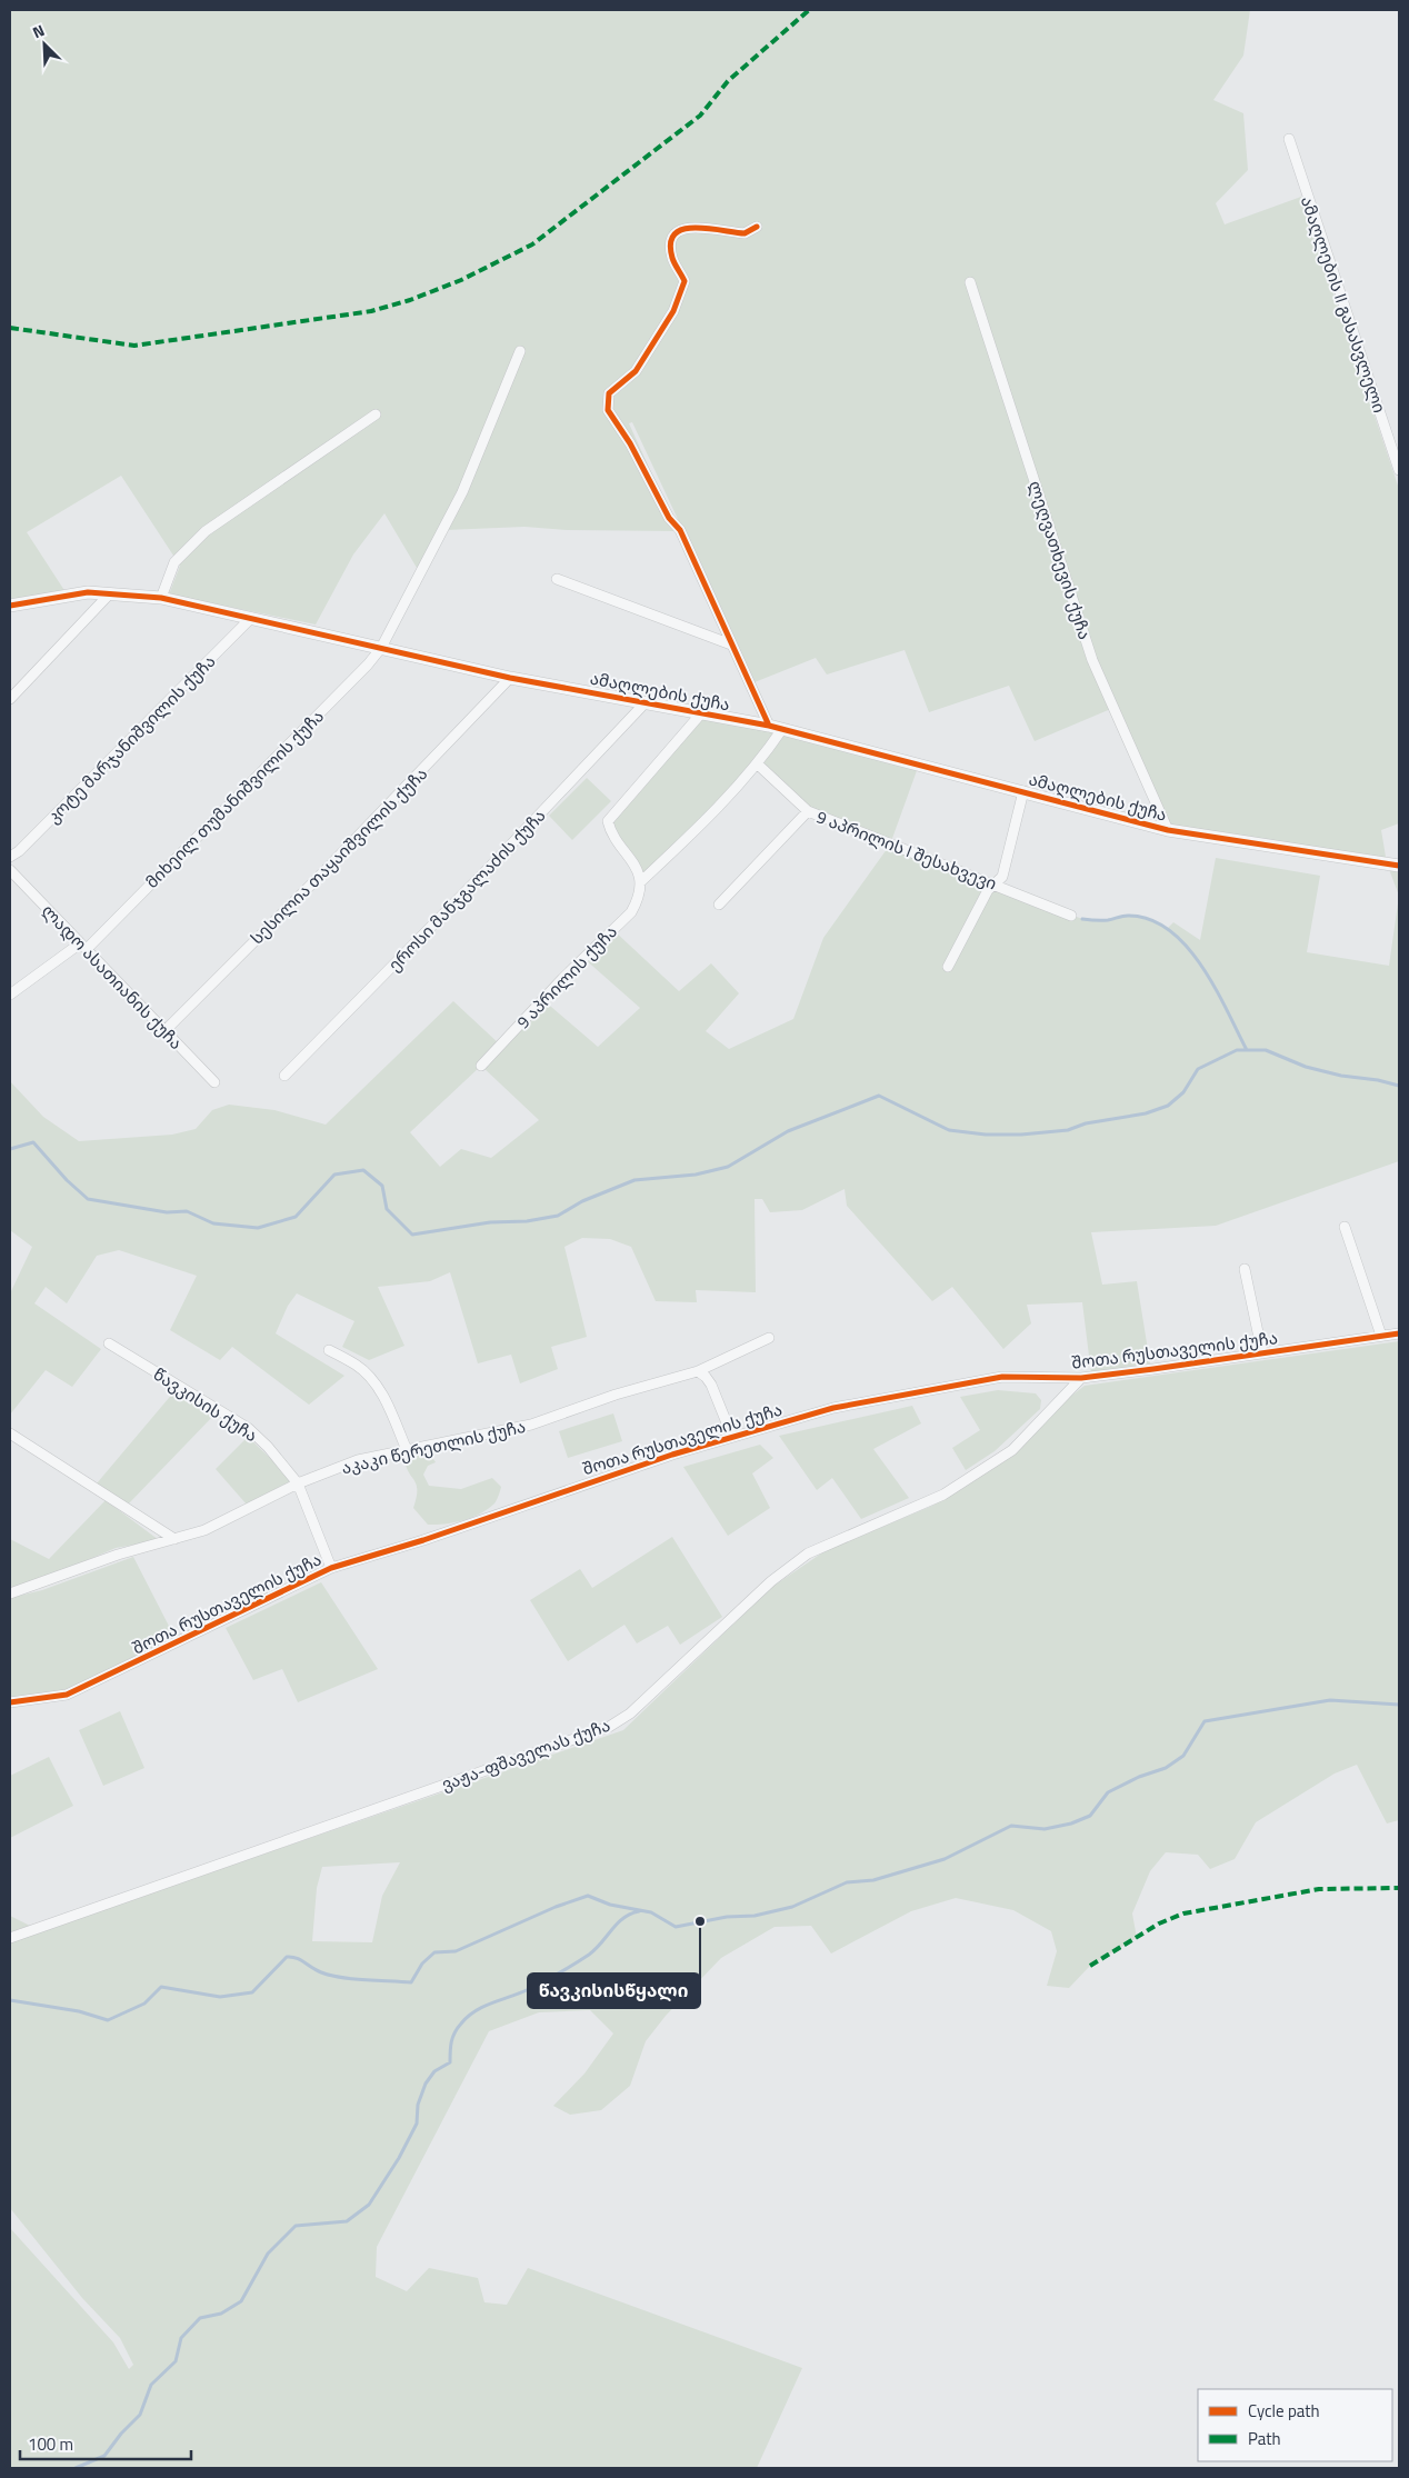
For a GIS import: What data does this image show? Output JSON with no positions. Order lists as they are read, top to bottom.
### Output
{
  "streets": {
    "street": [
      "ამაღლების II გასასვლელი",
      "ლეღვათხევის ქუჩა",
      "ამაღლების ქუჩა",
      "კოტე მარჯანიშვილის ქუჩა",
      "მიხეილ თუმანიშვილის ქუჩა",
      "9 აპრილის I შესახვევი",
      "სესილია თაყაიშვილის ქუჩა",
      "ეროსი მანჯგალაძის ქუჩა",
      "ლადო ასათიანის ქუჩა",
      "9 აპრილის ქუჩა",
      "შოთა რუსთაველის ქუჩა",
      "წავკისის ქუჩა",
      "აკაკი წერეთლის ქუჩა",
      "ვაჟა-ფშაველას ქუჩა"
    ]
  },
  "crossings": [
    ["ლეღვათხევის ქუჩა", "ამაღლების ქუჩა"],
    ["ამაღლების ქუჩა", "კოტე მარჯანიშვილის ქუჩა"],
    ["ამაღლების ქუჩა", "მიხეილ თუმანიშვილის ქუჩა"],
    ["ამაღლების ქუჩა", "სესილია თაყაიშვილის ქუჩა"],
    ["ამაღლების ქუჩა", "ეროსი მანჯგალაძის ქუჩა"],
    ["მიხეილ თუმანიშვილის ქუჩა", "ლადო ასათიანის ქუჩა"],
    ["სესილია თაყაიშვილის ქუჩა", "ლადო ასათიანის ქუჩა"],
    ["შოთა რუსთაველის ქუჩა", "წავკისის ქუჩა"],
    ["შოთა რუსთაველის ქუჩა", "ვაჟა-ფშაველას ქუჩა"],
    ["წავკისის ქუჩა", "აკაკი წერეთლის ქუჩა"]
  ],
  "places": ["წავკისისწყალი"],
  "legend": ["Cycle path", "Path"],
  "scale_bar": "100 m",
  "north": "top left"
}
